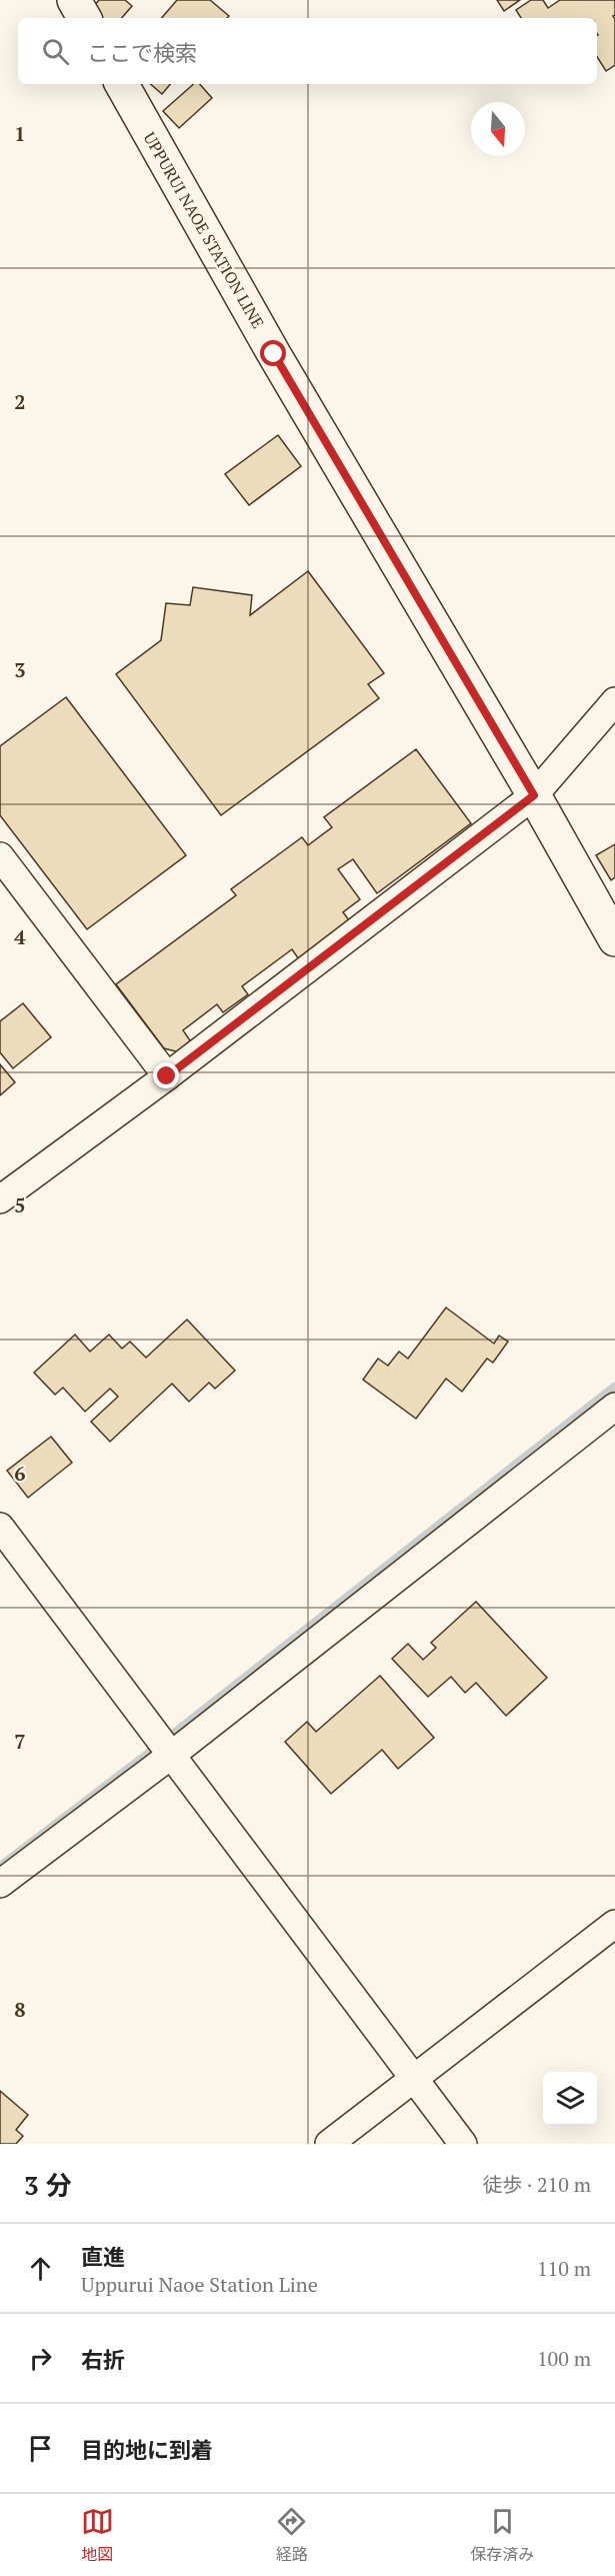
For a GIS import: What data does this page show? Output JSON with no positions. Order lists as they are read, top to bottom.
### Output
{
  "streets": {
    "main road": ["UPPURUI NAOE STATION LINE"]
  },
  "north": "bottom",
  "page": {
    "search": "ここで検索",
    "heading": ["3 分", "徒歩 · 210 m"],
    "list": [
      ["直進", "Uppurui Naoe Station Line", "110 m"],
      ["右折", "100 m"],
      "目的地に到着"
    ],
    "nav": ["地図", "経路", "保存済み"]
  },
  "grid": {
    "rows": [
      "1",
      "2",
      "3",
      "4",
      "5",
      "6",
      "7",
      "8"
    ]
  }
}
